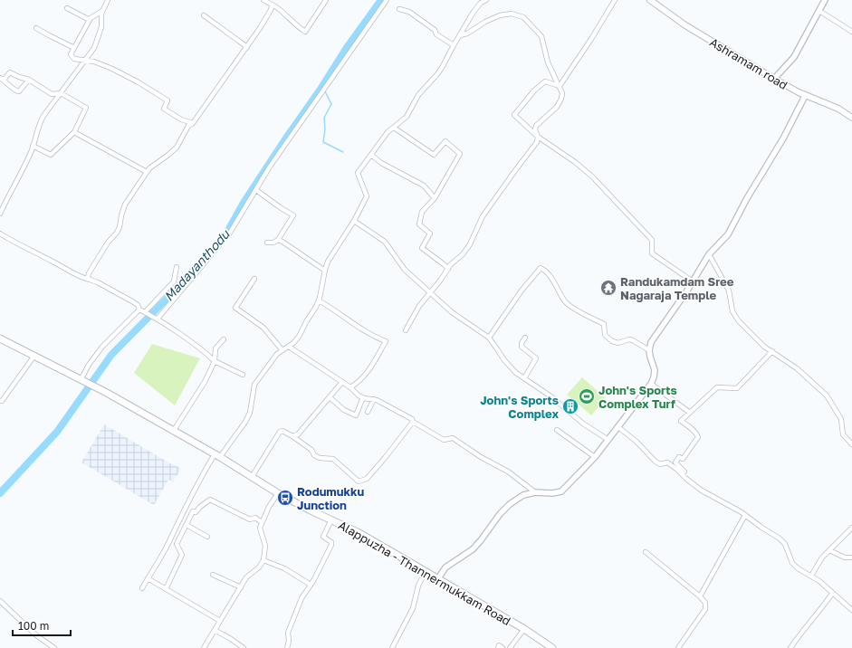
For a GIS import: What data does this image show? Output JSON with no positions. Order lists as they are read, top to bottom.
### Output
{
  "streets": {
    "main road": ["Ashramam road", "Alappuzha - Thannermukkam Road"]
  },
  "water": ["Madayanthodu"],
  "places": {
    "temple": ["Randukamdam Sree Nagaraja Temple"],
    "sports": ["John's Sports Complex Turf"],
    "building": ["John's Sports Complex"],
    "bus stop": ["Rodumukku Junction"]
  },
  "scale_bar": "100 m"
}
